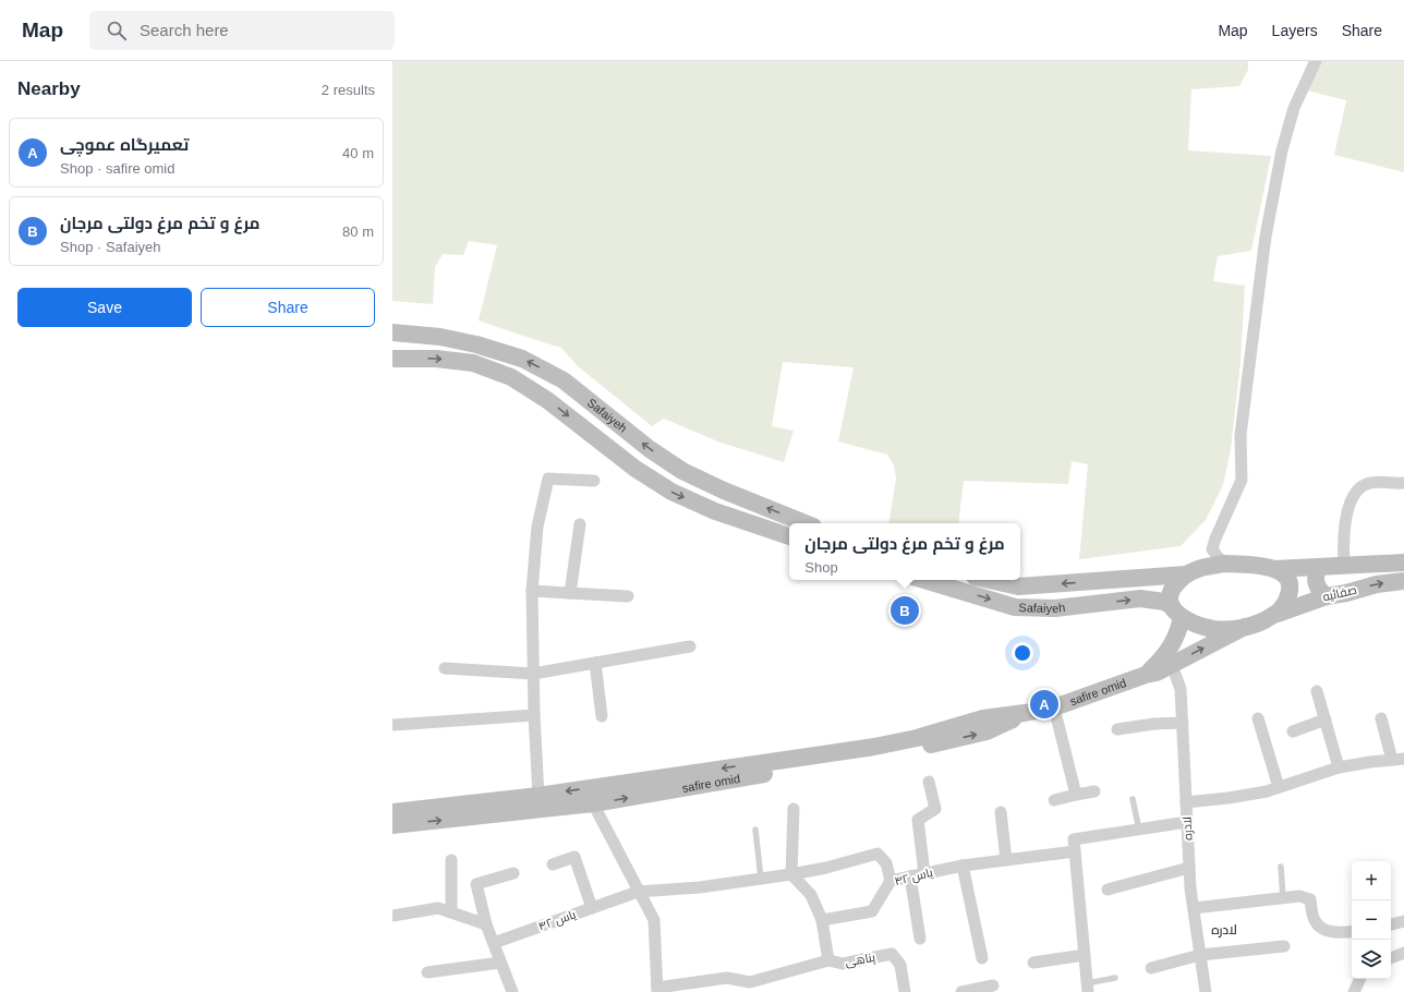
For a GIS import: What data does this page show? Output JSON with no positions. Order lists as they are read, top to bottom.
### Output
{
  "streets": {
    "main road": ["Safaiyeh", "صفائیه", "safire omid"],
    "street": ["لادره", "یاس ۴۲", "پناهی"]
  },
  "crossings": [
    ["Safaiyeh", "صفائیه"],
    ["Safaiyeh", "safire omid"],
    ["صفائیه", "safire omid"],
    ["safire omid", "لادره"],
    ["یاس ۴۲", "پناهی"]
  ],
  "districts": ["لادره"],
  "page": {
    "header": "Map",
    "search": "Search here",
    "nav": ["Map", "Layers", "Share"],
    "heading": ["Nearby", "2 results"],
    "list": [
      {
        "mark": "A",
        "name": "تعمیرگاه عموچی",
        "note": "Shop · safire omid",
        "value": "40 m"
      },
      {
        "mark": "B",
        "name": "مرغ و تخم مرغ دولتی مرجان",
        "note": "Shop · Safaiyeh",
        "value": "80 m"
      }
    ],
    "buttons": ["Save", "Share"],
    "popup": ["مرغ و تخم مرغ دولتی مرجان", "Shop"],
    "pins": ["B", "A"],
    "map_buttons": ["+", "−"]
  }
}
